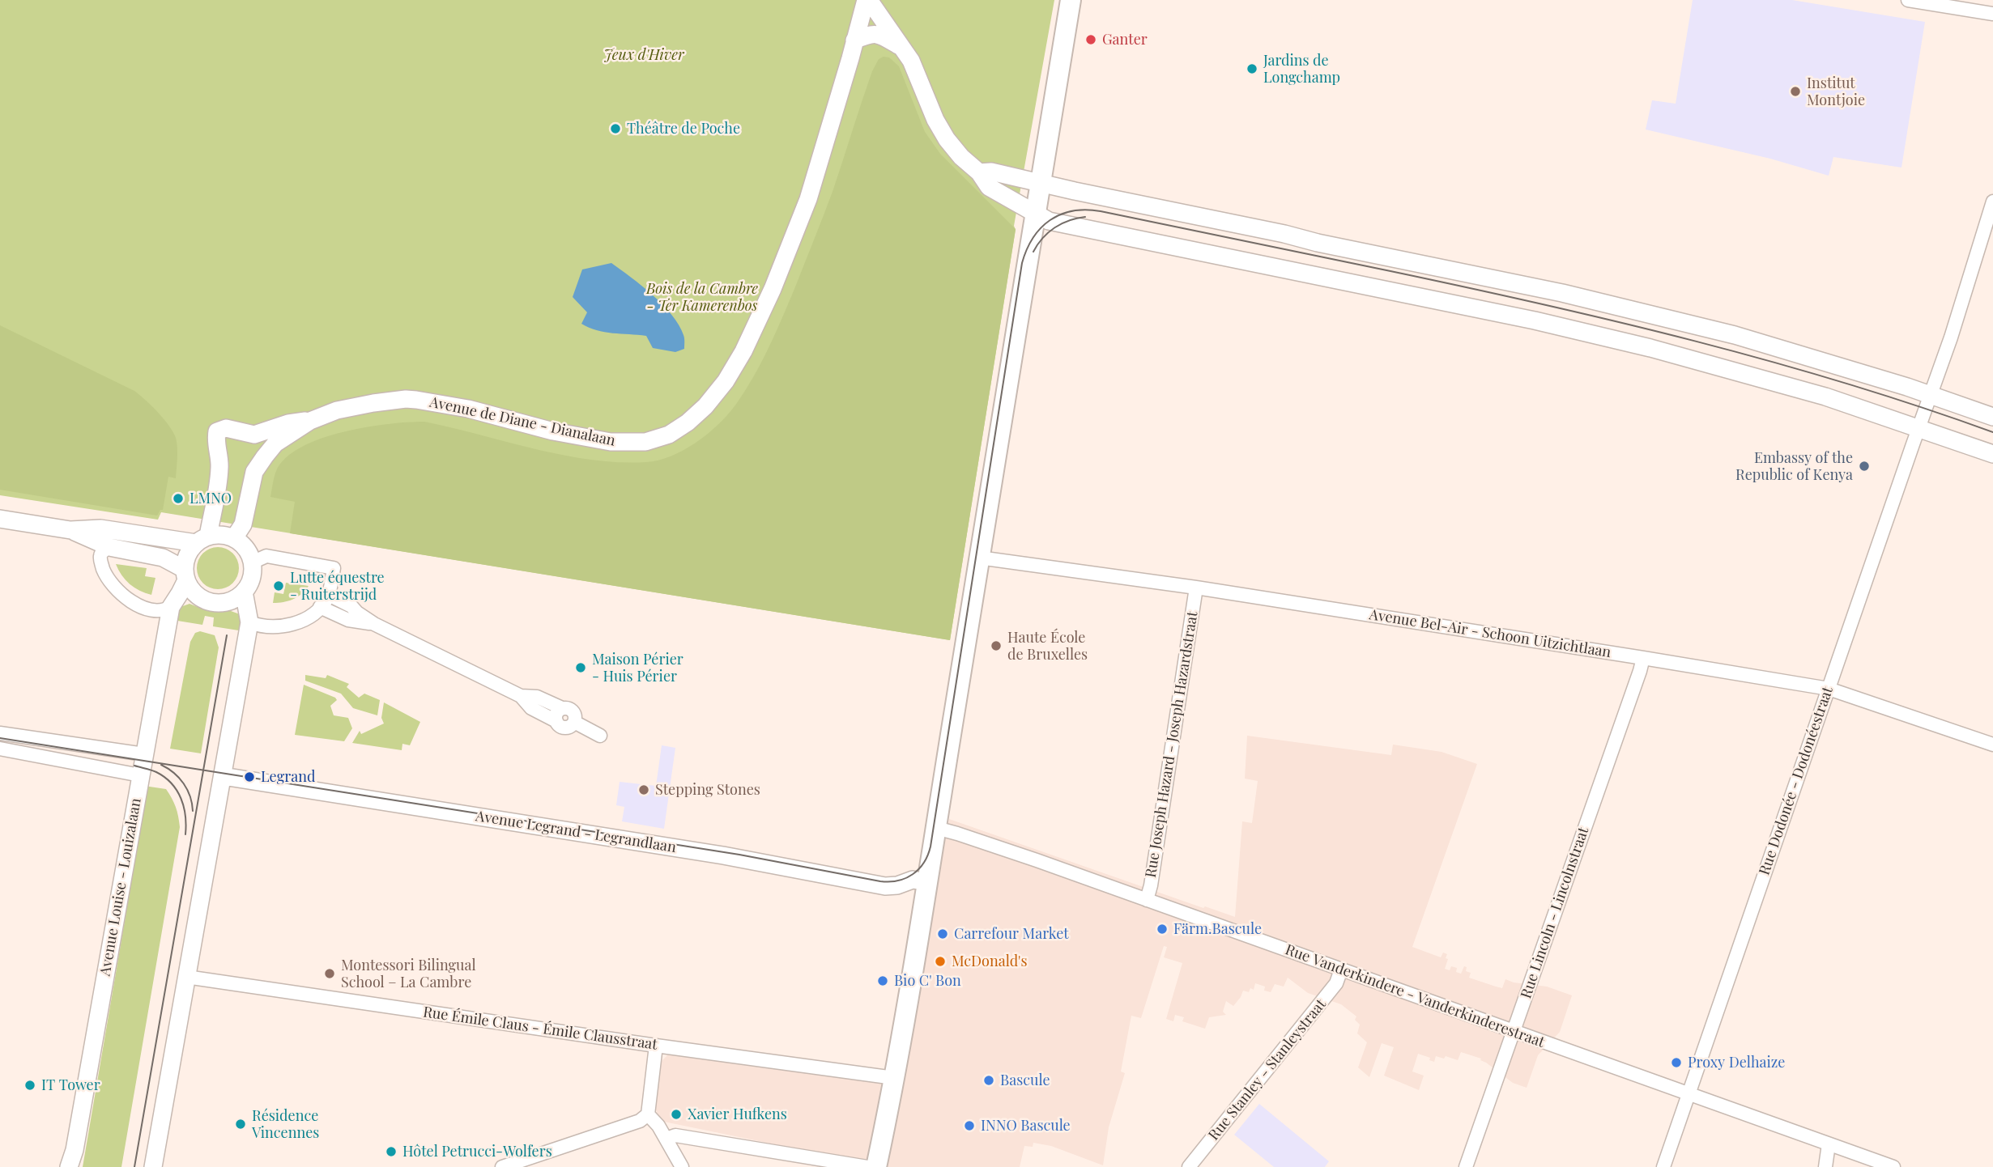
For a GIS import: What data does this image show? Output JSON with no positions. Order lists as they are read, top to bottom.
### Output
{
  "streets": {
    "main road": ["Avenue de Diane - Dianalaan", "Avenue Legrand - Legrandlaan", "Avenue Louise - Louizalaan"],
    "street": [
      "Avenue Bel-Air - Schoon Uitzichtlaan",
      "Rue Joseph Hazard - Joseph Hazardstraat",
      "Rue Dodonée - Dodonéestraat",
      "Rue Lincoln - Lincolnstraat",
      "Rue Vanderkindere - Vanderkinderestraat",
      "Rue Émile Claus - Émile Clausstraat",
      "Rue Stanley - Stanleystraat"
    ]
  },
  "crossings": [
    ["Avenue de Diane - Dianalaan", "Avenue Louise - Louizalaan"],
    ["Avenue Bel-Air - Schoon Uitzichtlaan", "Rue Joseph Hazard - Joseph Hazardstraat"],
    ["Avenue Bel-Air - Schoon Uitzichtlaan", "Rue Dodonée - Dodonéestraat"],
    ["Avenue Bel-Air - Schoon Uitzichtlaan", "Rue Lincoln - Lincolnstraat"],
    ["Rue Joseph Hazard - Joseph Hazardstraat", "Rue Vanderkindere - Vanderkinderestraat"],
    ["Rue Dodonée - Dodonéestraat", "Rue Vanderkindere - Vanderkinderestraat"],
    ["Rue Lincoln - Lincolnstraat", "Rue Vanderkindere - Vanderkinderestraat"],
    ["Rue Vanderkindere - Vanderkinderestraat", "Rue Stanley - Stanleystraat"]
  ],
  "parks": ["Jeux d'Hiver", "Bois de la Cambre - Ter Kamerenbos"],
  "places": [
    "Ganter",
    "Jardins de Longchamp",
    "Institut Montjoie",
    "Théâtre de Poche",
    "Embassy of the Republic of Kenya",
    "LMNO",
    "Lutte équestre - Ruiterstrijd",
    "Haute École de Bruxelles",
    "Maison Périer - Huis Périer",
    "Legrand",
    "Stepping Stones",
    "Färm.Bascule",
    "Carrefour Market",
    "McDonald's",
    "Montessori Bilingual School – La Cambre",
    "Bio C' Bon",
    "Proxy Delhaize",
    "Bascule",
    "IT Tower",
    "Xavier Hufkens",
    "Résidence Vincennes",
    "INNO Bascule",
    "Hôtel Petrucci-Wolfers"
  ]
}
